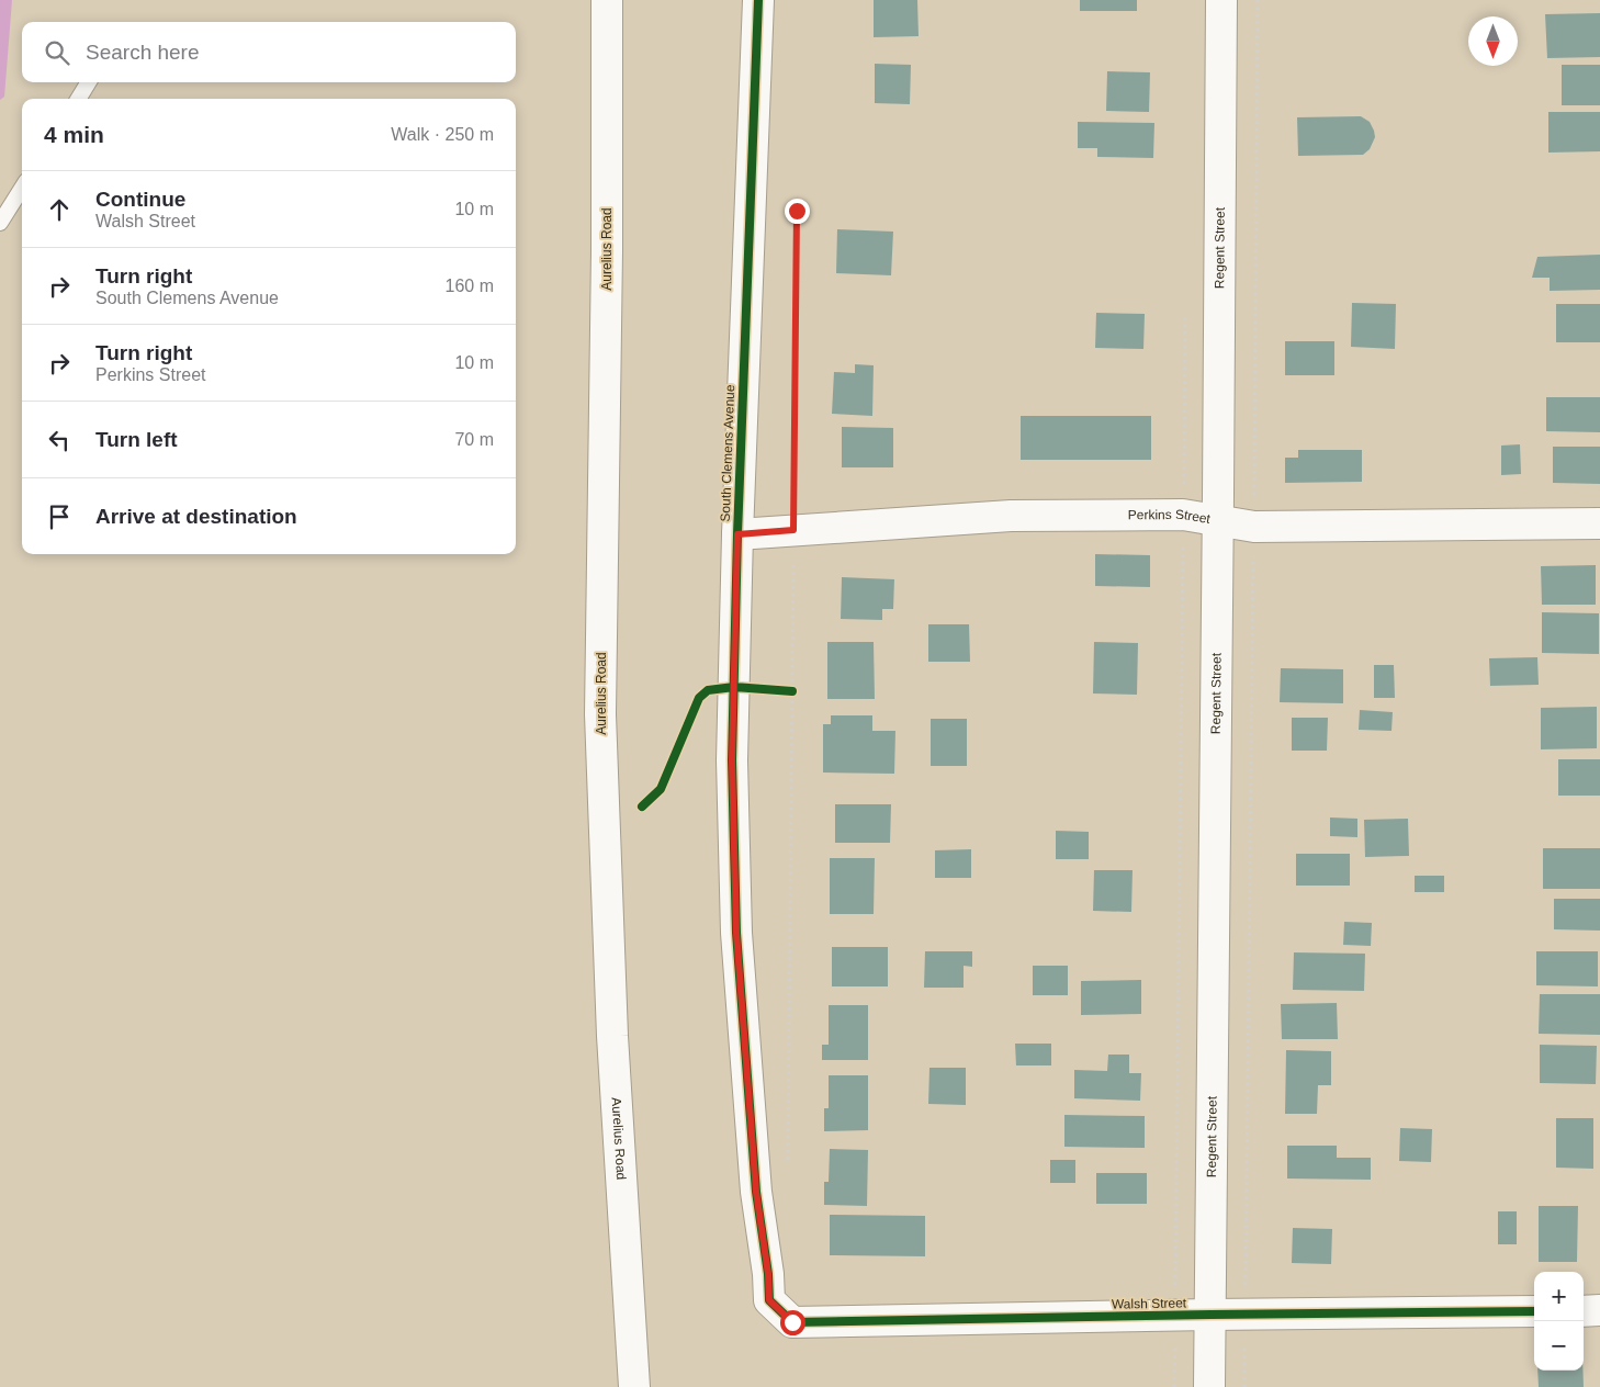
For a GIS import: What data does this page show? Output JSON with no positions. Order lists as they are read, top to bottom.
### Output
{
  "streets": {
    "street": [
      "Aurelius Road",
      "Regent Street",
      "South Clemens Avenue",
      "Perkins Street",
      "Walsh Street"
    ]
  },
  "crossings": [
    ["Regent Street", "Perkins Street"],
    ["Regent Street", "Walsh Street"],
    ["South Clemens Avenue", "Perkins Street"],
    ["South Clemens Avenue", "Walsh Street"]
  ],
  "north": "bottom",
  "page": {
    "search": "Search here",
    "heading": ["4 min", "Walk · 250 m"],
    "list": [
      ["Continue", "Walsh Street", "10 m"],
      ["Turn right", "South Clemens Avenue", "160 m"],
      ["Turn right", "Perkins Street", "10 m"],
      ["Turn left", "70 m"],
      "Arrive at destination"
    ],
    "map_buttons": ["+", "−"]
  }
}
